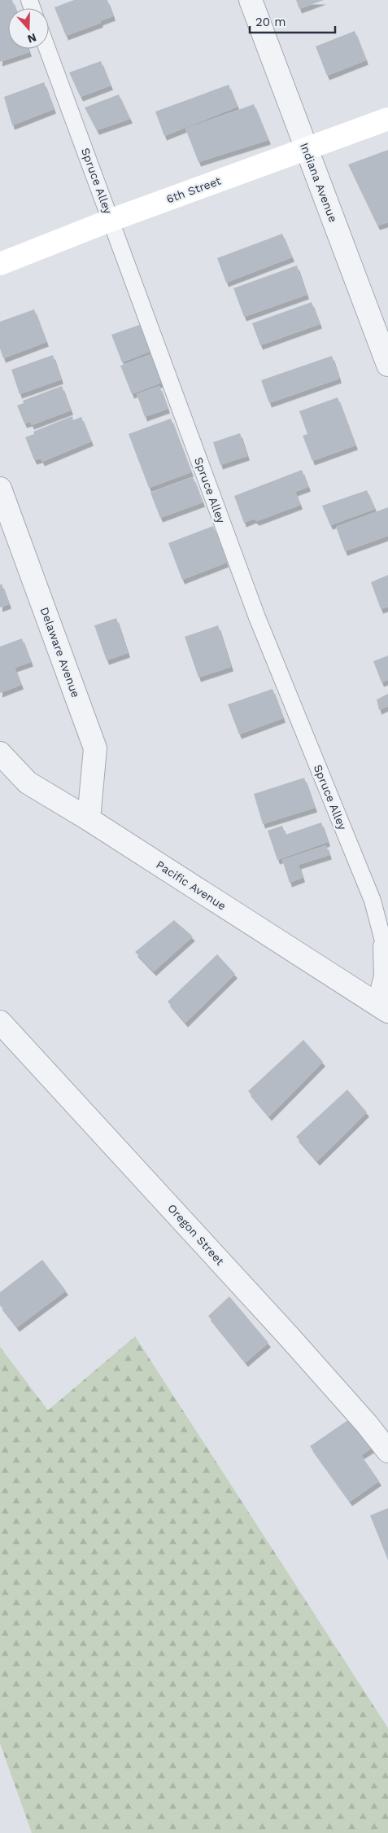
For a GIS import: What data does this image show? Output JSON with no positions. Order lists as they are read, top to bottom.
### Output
{
  "streets": {
    "street": [
      "Indiana Avenue",
      "6th Street",
      "Delaware Avenue",
      "Pacific Avenue",
      "Oregon Street"
    ],
    "lane": ["Spruce Alley"]
  },
  "crossings": [
    ["Spruce Alley", "6th Street"],
    ["Indiana Avenue", "6th Street"],
    ["Delaware Avenue", "Pacific Avenue"]
  ],
  "scale_bar": "20 m",
  "north": "bottom"
}
